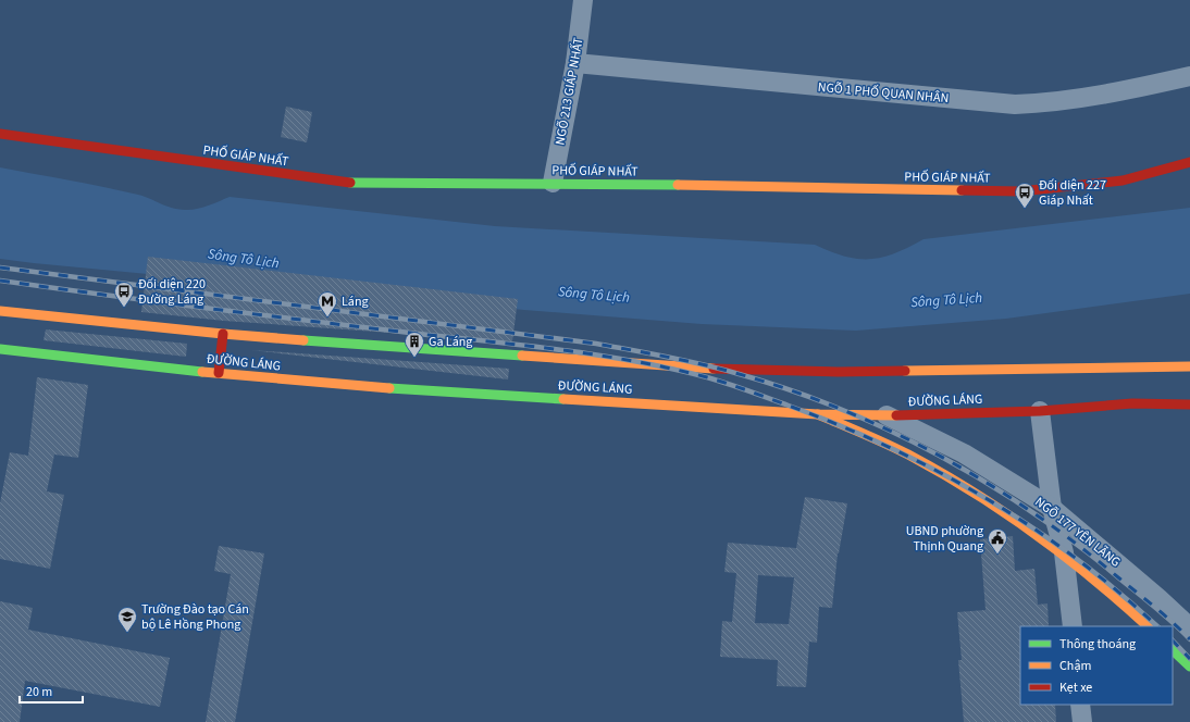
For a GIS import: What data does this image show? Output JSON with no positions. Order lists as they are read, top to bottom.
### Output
{
  "streets": {
    "main road": ["PHỐ GIÁP NHẤT", "ĐƯỜNG LÁNG"],
    "street": ["NGÕ 213 GIÁP NHẤT", "NGÕ 1 PHỐ QUAN NHÂN", "NGÕ 177 YÊN LÃNG"]
  },
  "crossings": [
    ["NGÕ 213 GIÁP NHẤT", "NGÕ 1 PHỐ QUAN NHÂN"],
    ["NGÕ 213 GIÁP NHẤT", "PHỐ GIÁP NHẤT"],
    ["ĐƯỜNG LÁNG", "NGÕ 177 YÊN LÃNG"]
  ],
  "water": ["Sông Tô Lịch"],
  "places": {
    "bus stop": ["Đối diện 227 Giáp Nhất", "Đối diện 220 Đường Láng"],
    "metro station": ["Láng"],
    "building": ["Ga Láng"],
    "public building": ["UBND phường Thịnh Quang"],
    "school or university": ["Trường Đào tạo Cán bộ Lê Hồng Phong"]
  },
  "legend": ["Thông thoáng", "Chậm", "Kẹt xe"],
  "scale_bar": "20 m"
}
